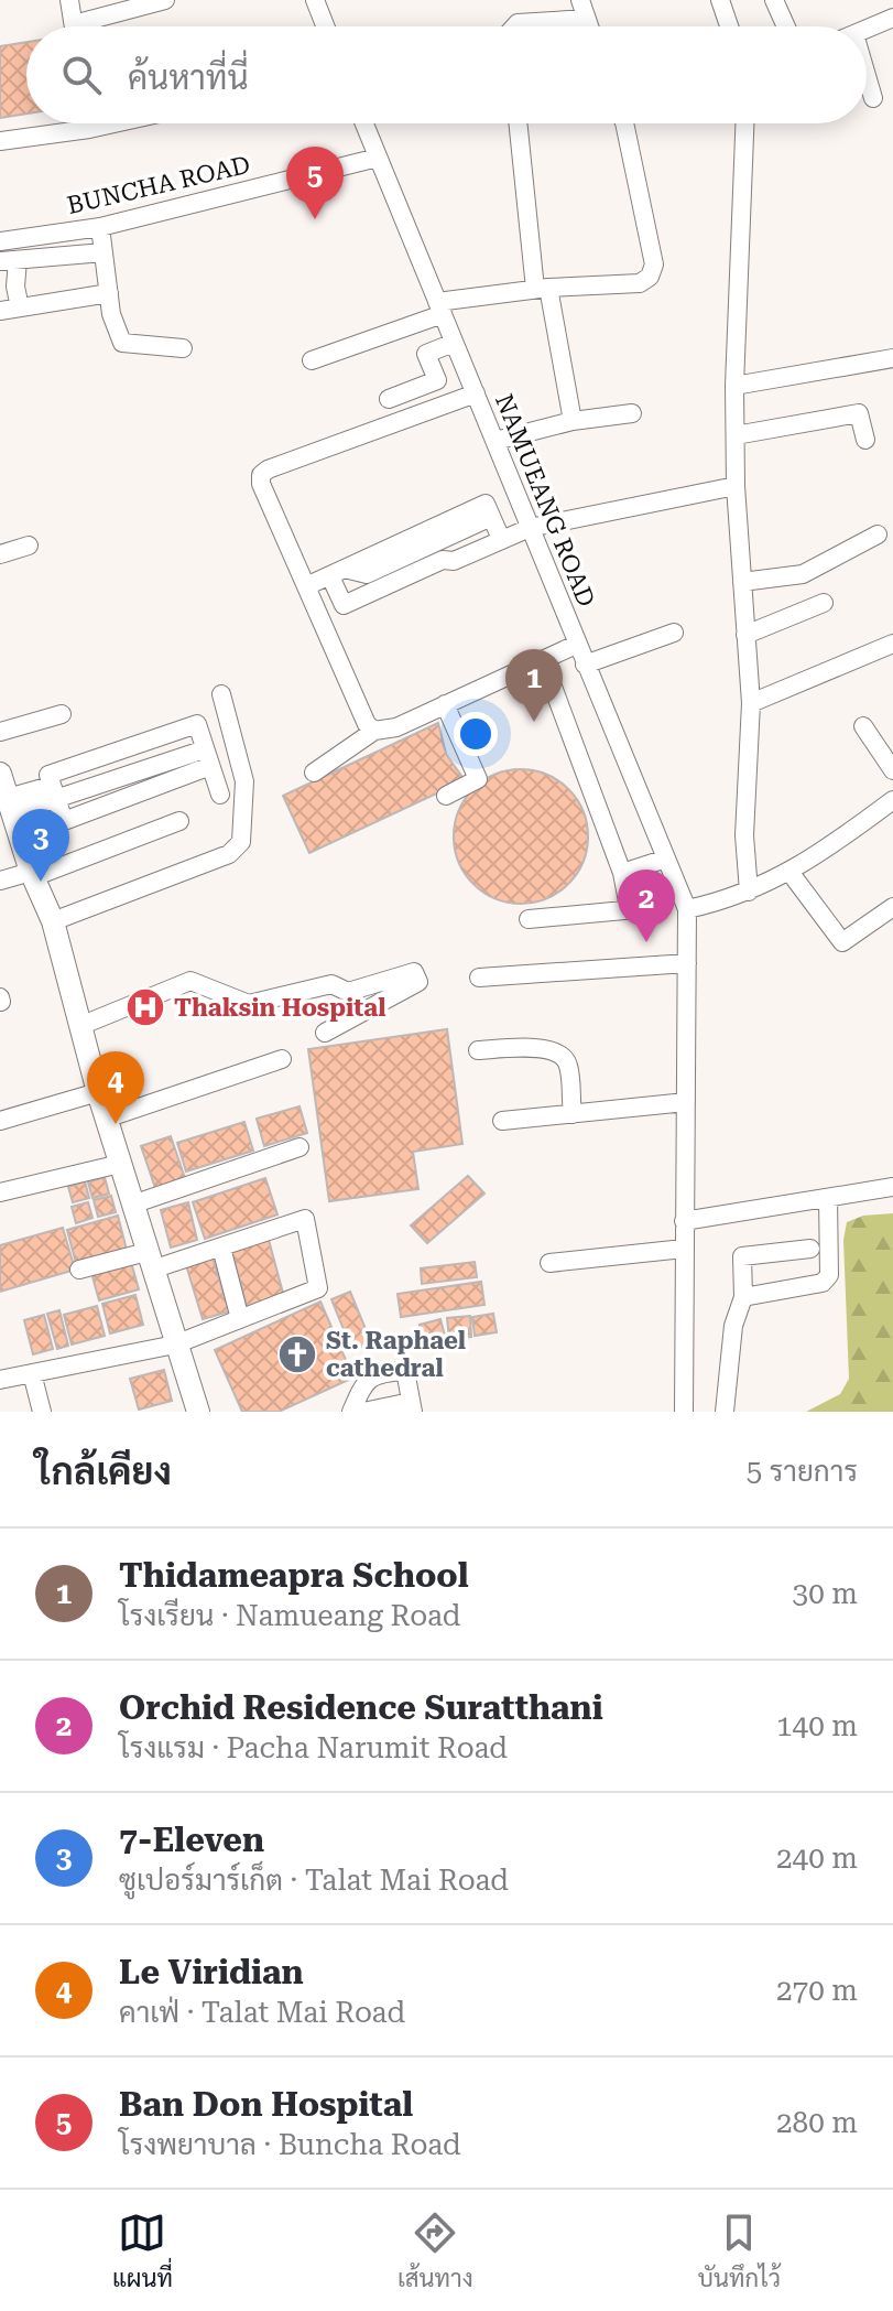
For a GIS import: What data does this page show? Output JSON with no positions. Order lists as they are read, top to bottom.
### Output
{
  "streets": {
    "street": ["BUNCHA ROAD", "NAMUEANG ROAD"]
  },
  "crossings": [
    ["BUNCHA ROAD", "NAMUEANG ROAD"]
  ],
  "places": {
    "hospital": ["Thaksin Hospital"],
    "church": ["St. Raphael cathedral"]
  },
  "page": {
    "search": "ค้นหาที่นี่",
    "pins": [
      "5",
      "1",
      "3",
      "2",
      "4"
    ],
    "heading": ["ใกล้เคียง", "5 รายการ"],
    "list": [
      {
        "mark": "1",
        "name": "Thidameapra School",
        "note": "โรงเรียน · Namueang Road",
        "value": "30 m"
      },
      {
        "mark": "2",
        "name": "Orchid Residence Suratthani",
        "note": "โรงแรม · Pacha Narumit Road",
        "value": "140 m"
      },
      {
        "mark": "3",
        "name": "7-Eleven",
        "note": "ซูเปอร์มาร์เก็ต · Talat Mai Road",
        "value": "240 m"
      },
      {
        "mark": "4",
        "name": "Le Viridian",
        "note": "คาเฟ่ · Talat Mai Road",
        "value": "270 m"
      },
      {
        "mark": "5",
        "name": "Ban Don Hospital",
        "note": "โรงพยาบาล · Buncha Road",
        "value": "280 m"
      }
    ],
    "nav": ["แผนที่", "เส้นทาง", "บันทึกไว้"]
  }
}
